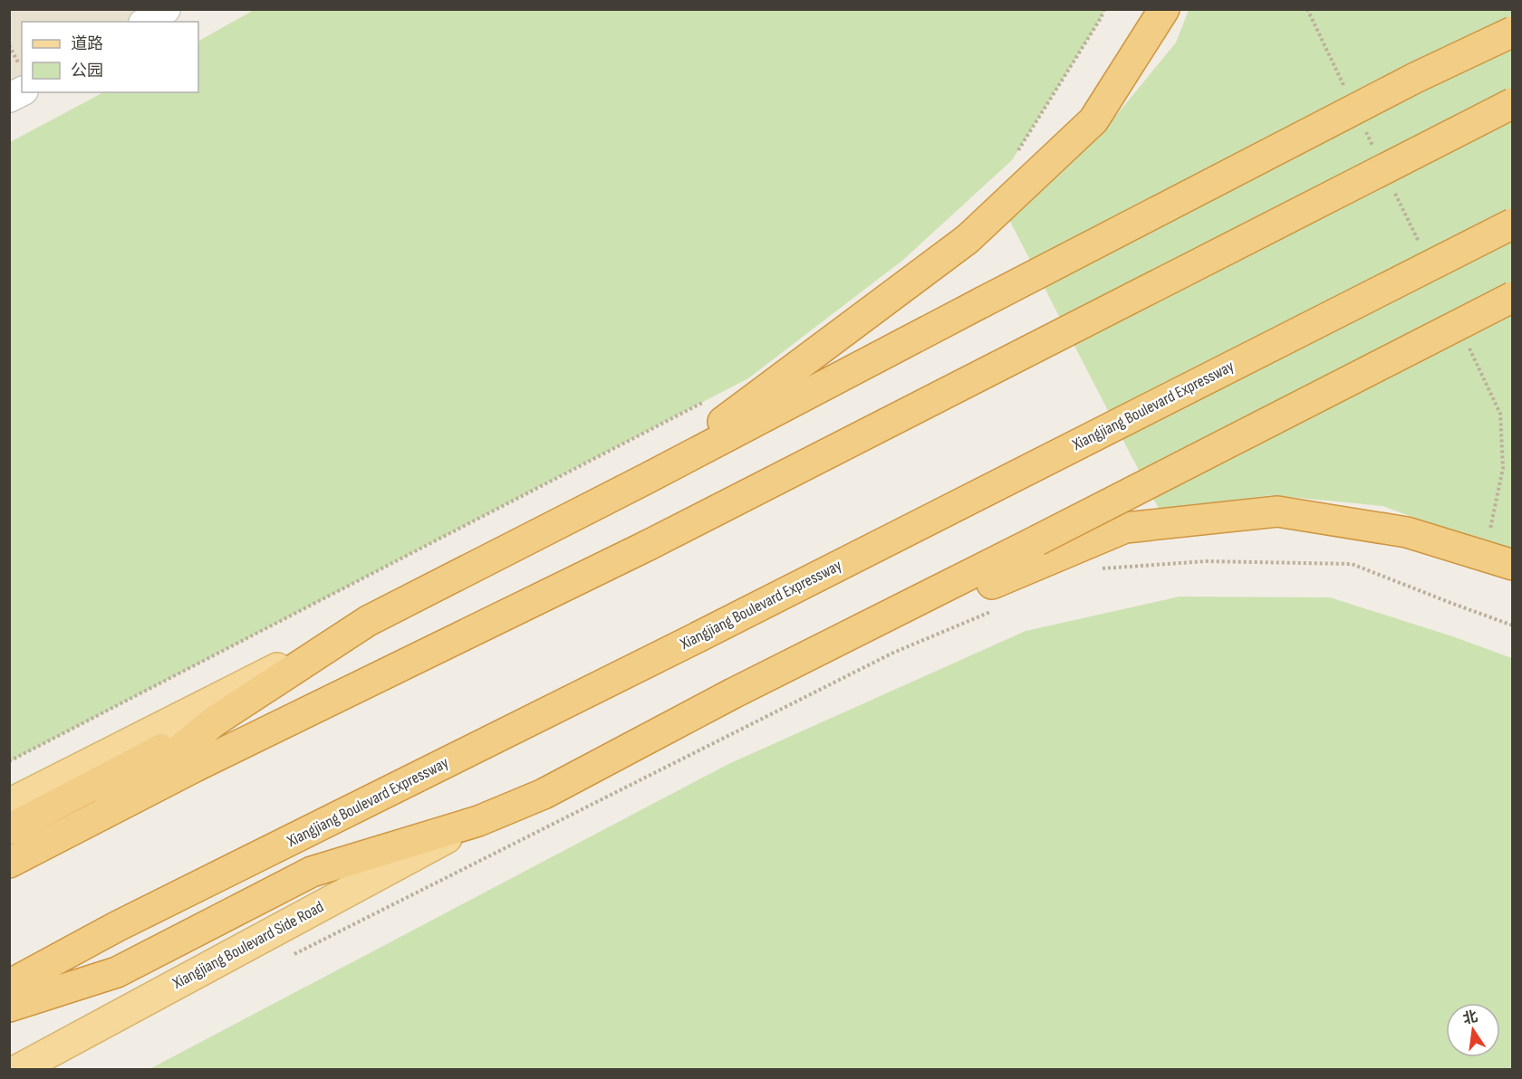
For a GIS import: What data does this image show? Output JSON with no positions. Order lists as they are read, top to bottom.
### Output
{
  "streets": {
    "highway": ["Xiangjiang Boulevard Expressway"],
    "main road": ["Xiangjiang Boulevard Side Road"]
  },
  "legend": ["道路", "公园"],
  "north": "top"
}
